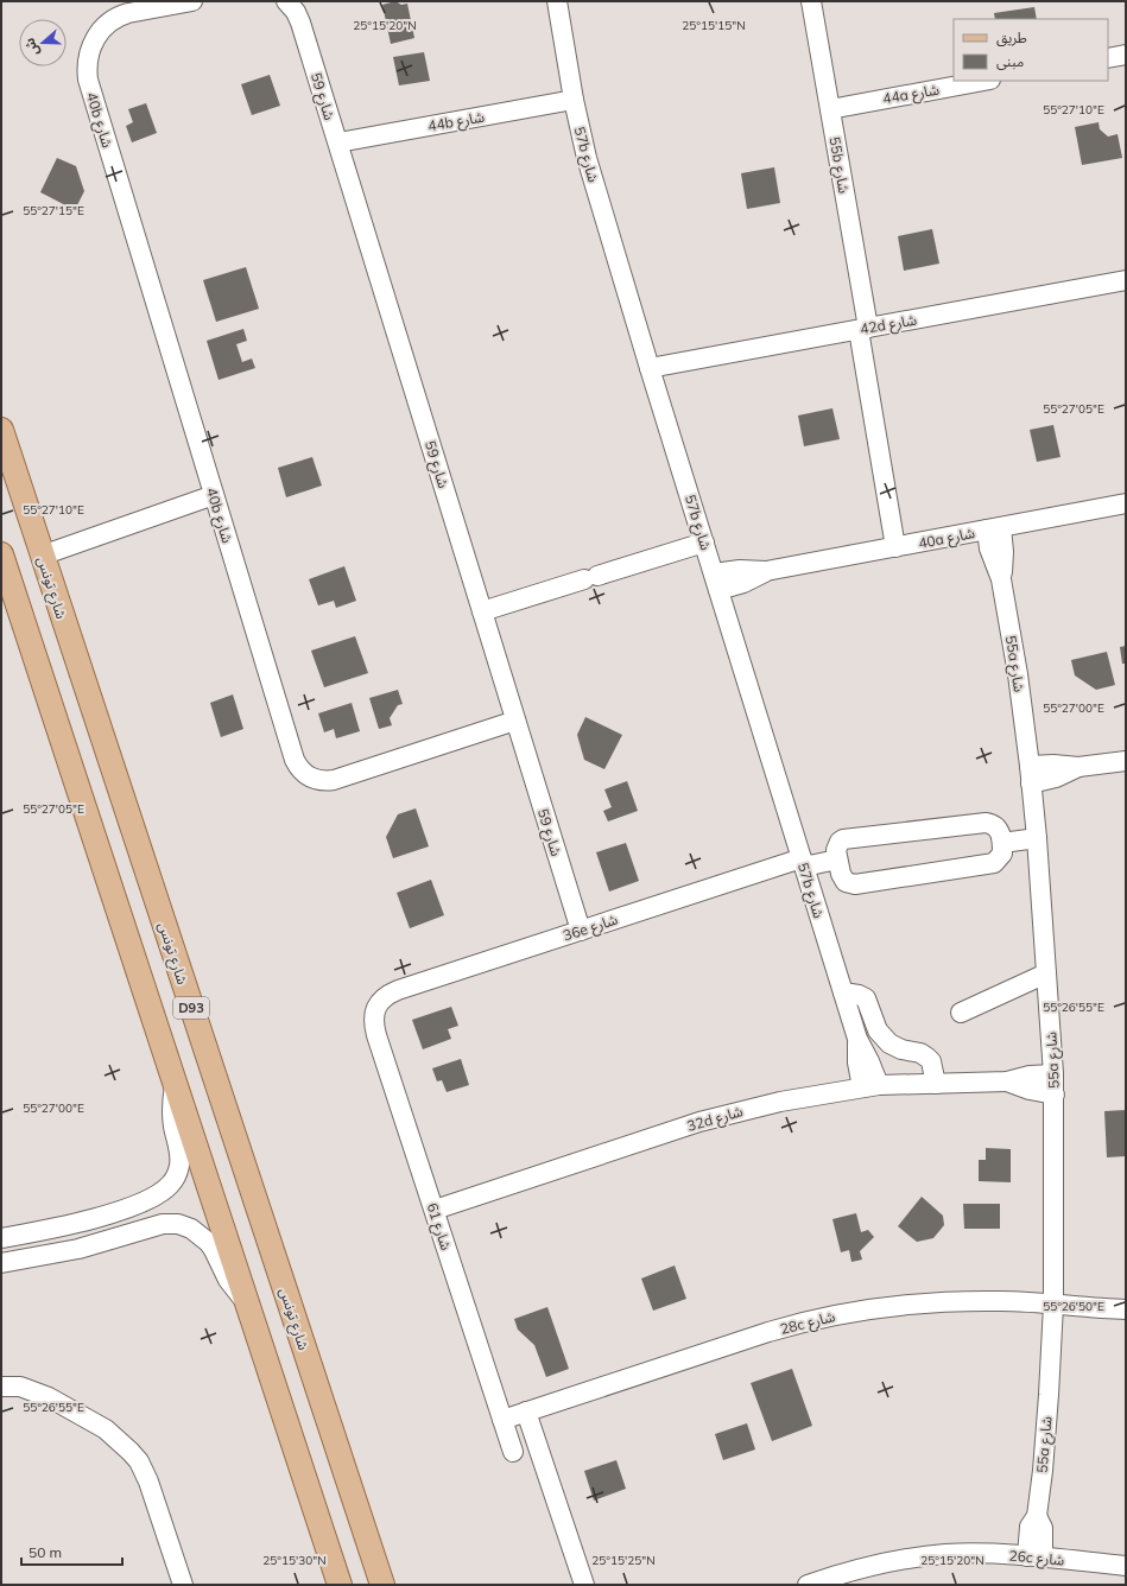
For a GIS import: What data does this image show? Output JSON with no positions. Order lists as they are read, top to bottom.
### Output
{
  "streets": {
    "main road": ["شارع تونس", "D93"],
    "street": [
      "44a شارع",
      "شارع 59",
      "40b شارع",
      "44b شارع",
      "57b شارع",
      "55b شارع",
      "42d شارع",
      "40a شارع",
      "55a شارع",
      "36e شارع",
      "32d شارع",
      "شارع 61",
      "28c شارع",
      "26c شارع"
    ]
  },
  "crossings": [
    ["44a شارع", "55b شارع"],
    ["شارع 59", "40b شارع"],
    ["شارع 59", "44b شارع"],
    ["شارع 59", "36e شارع"],
    ["44b شارع", "57b شارع"],
    ["57b شارع", "42d شارع"],
    ["57b شارع", "40a شارع"],
    ["57b شارع", "36e شارع"],
    ["57b شارع", "32d شارع"],
    ["55b شارع", "42d شارع"],
    ["55b شارع", "40a شارع"],
    ["40a شارع", "55a شارع"],
    ["55a شارع", "32d شارع"],
    ["55a شارع", "28c شارع"],
    ["55a شارع", "26c شارع"],
    ["36e شارع", "شارع 61"],
    ["32d شارع", "شارع 61"],
    ["شارع 61", "28c شارع"]
  ],
  "legend": ["طريق", "مبنى"],
  "scale_bar": "50 m",
  "north": "left",
  "coordinates": [
    "25°15'20\"N",
    "25°15'15\"N",
    "55°27'10\"E",
    "55°27'15\"E",
    "55°27'05\"E",
    "55°27'00\"E",
    "55°26'55\"E",
    "55°26'50\"E",
    "25°15'30\"N",
    "25°15'25\"N"
  ]
}
